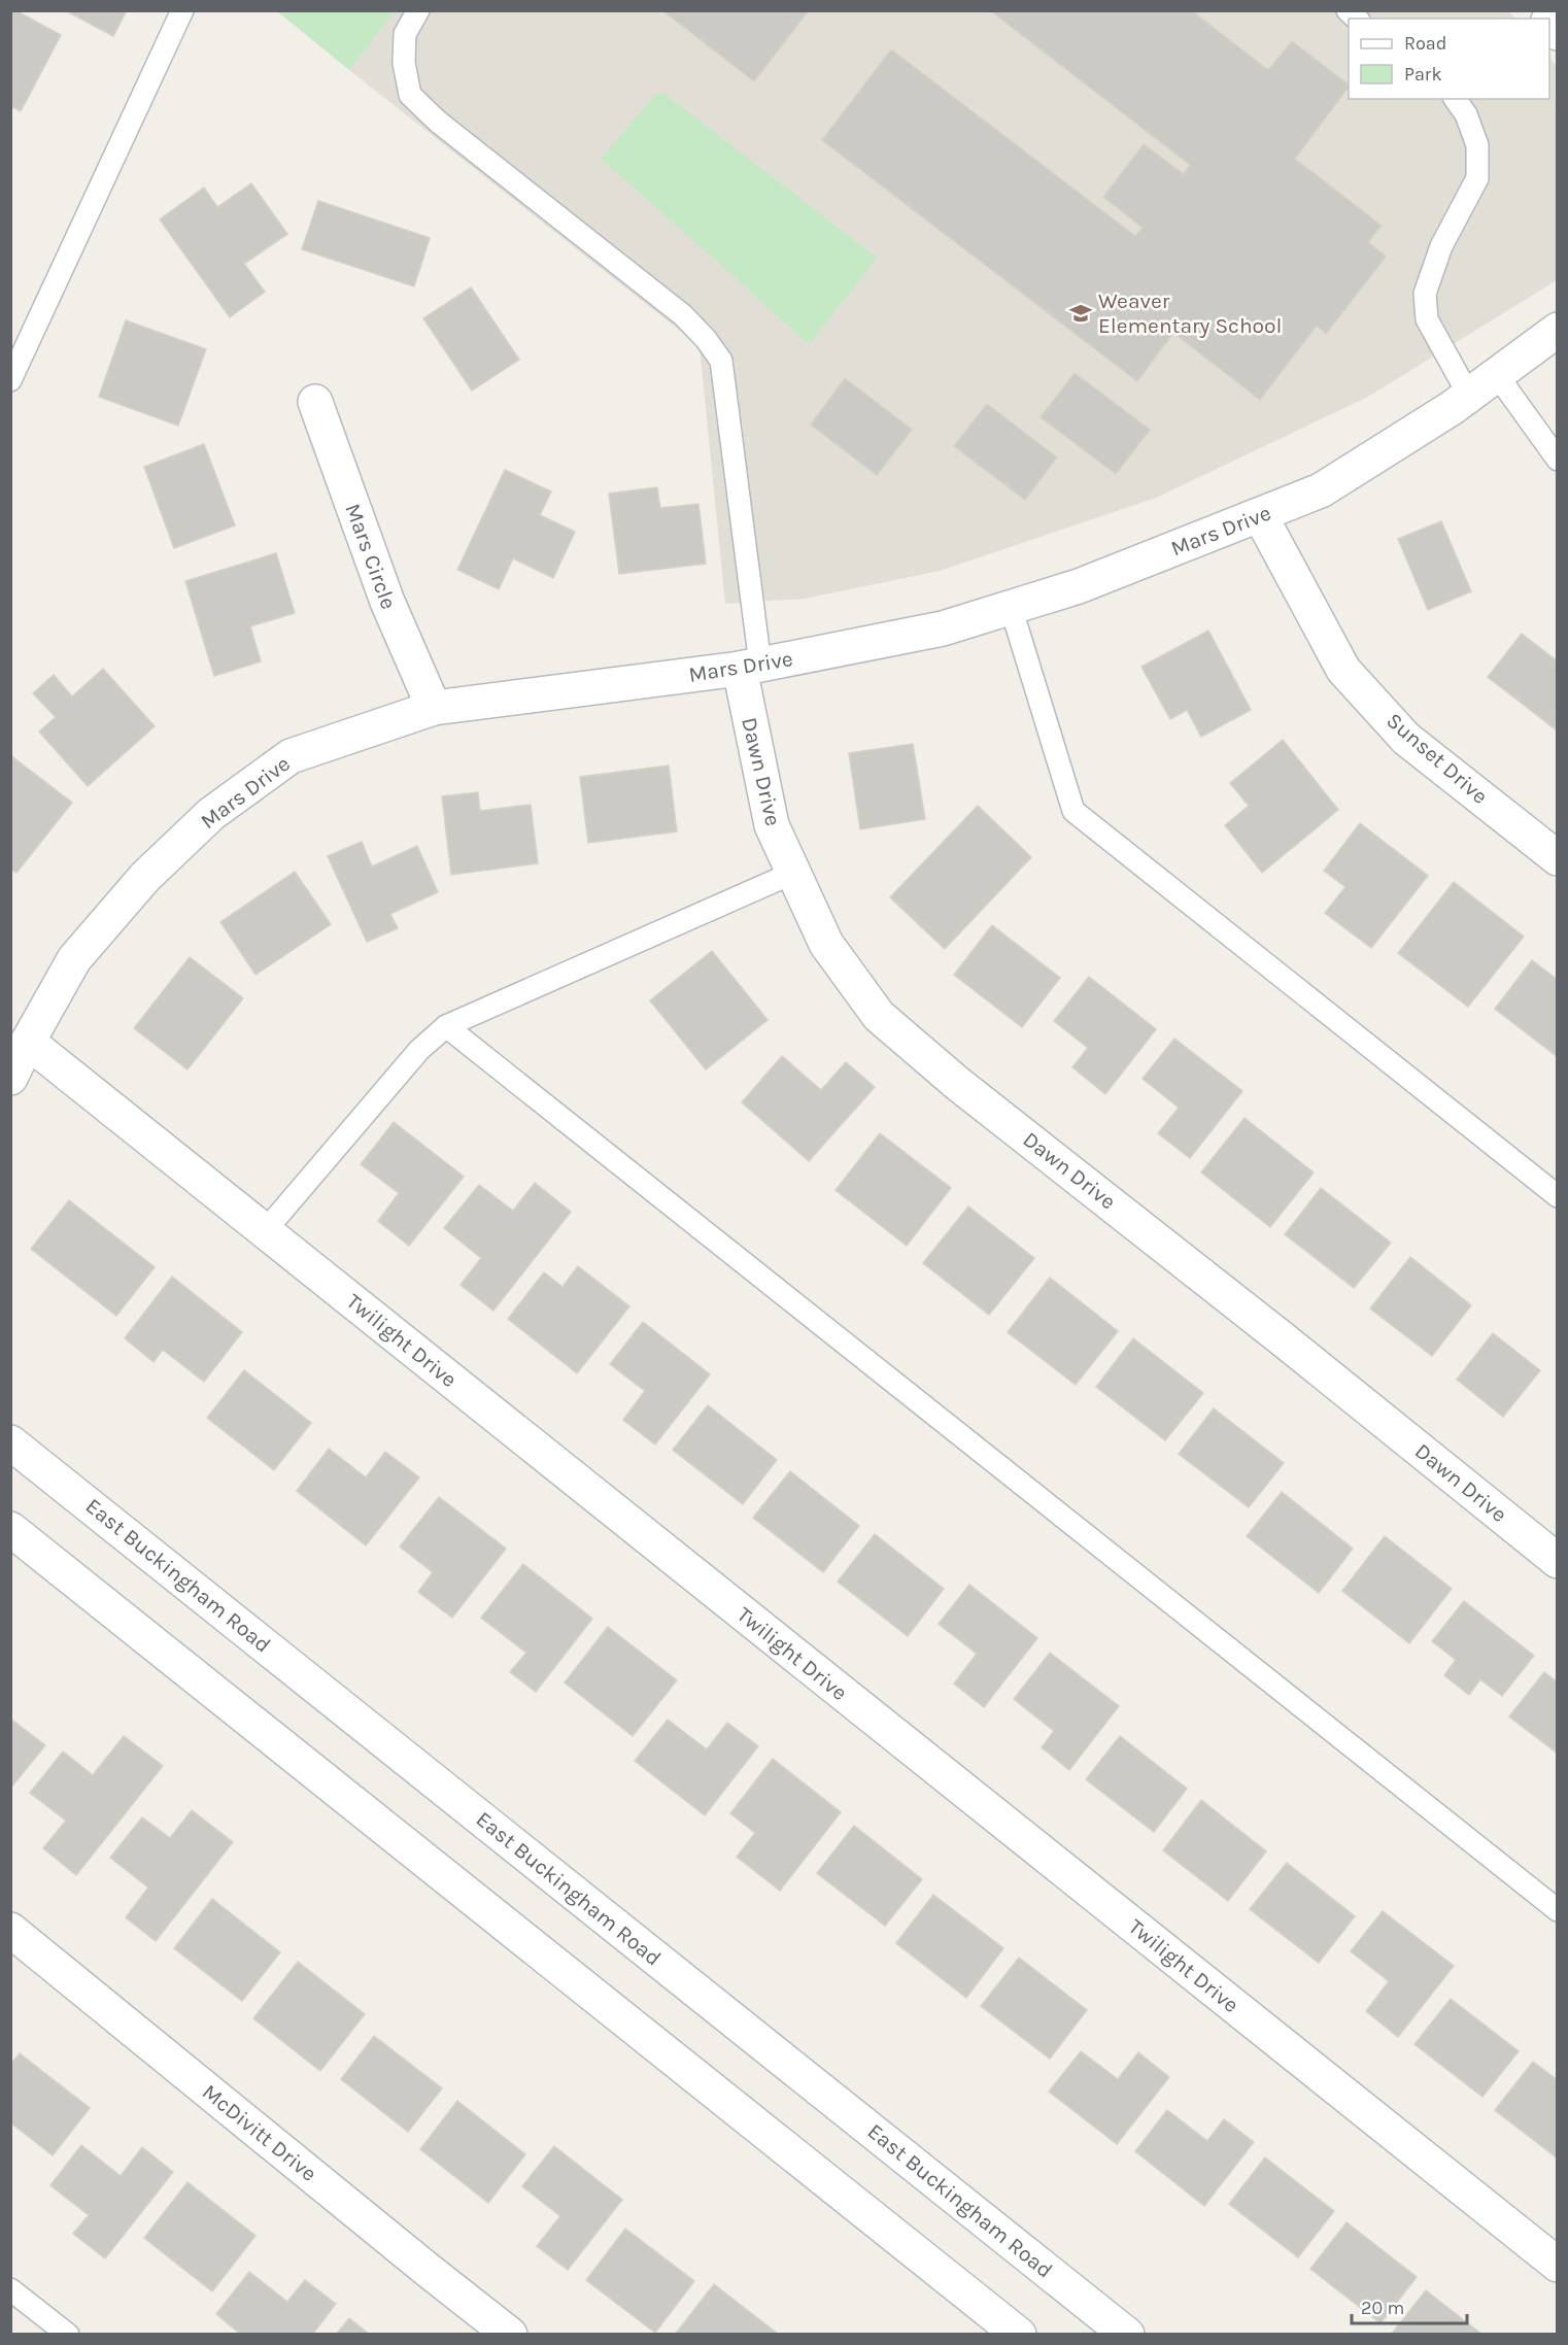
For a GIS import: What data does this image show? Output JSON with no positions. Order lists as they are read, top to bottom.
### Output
{
  "streets": {
    "street": [
      "Mars Drive",
      "Mars Circle",
      "Sunset Drive",
      "Dawn Drive",
      "Twilight Drive",
      "East Buckingham Road",
      "McDivitt Drive"
    ]
  },
  "crossings": [
    ["Mars Drive", "Mars Circle"],
    ["Mars Drive", "Sunset Drive"],
    ["Mars Drive", "Dawn Drive"],
    ["Mars Drive", "Twilight Drive"]
  ],
  "places": {
    "school or university": ["Weaver Elementary School"]
  },
  "legend": ["Road", "Park"],
  "scale_bar": "20 m"
}
